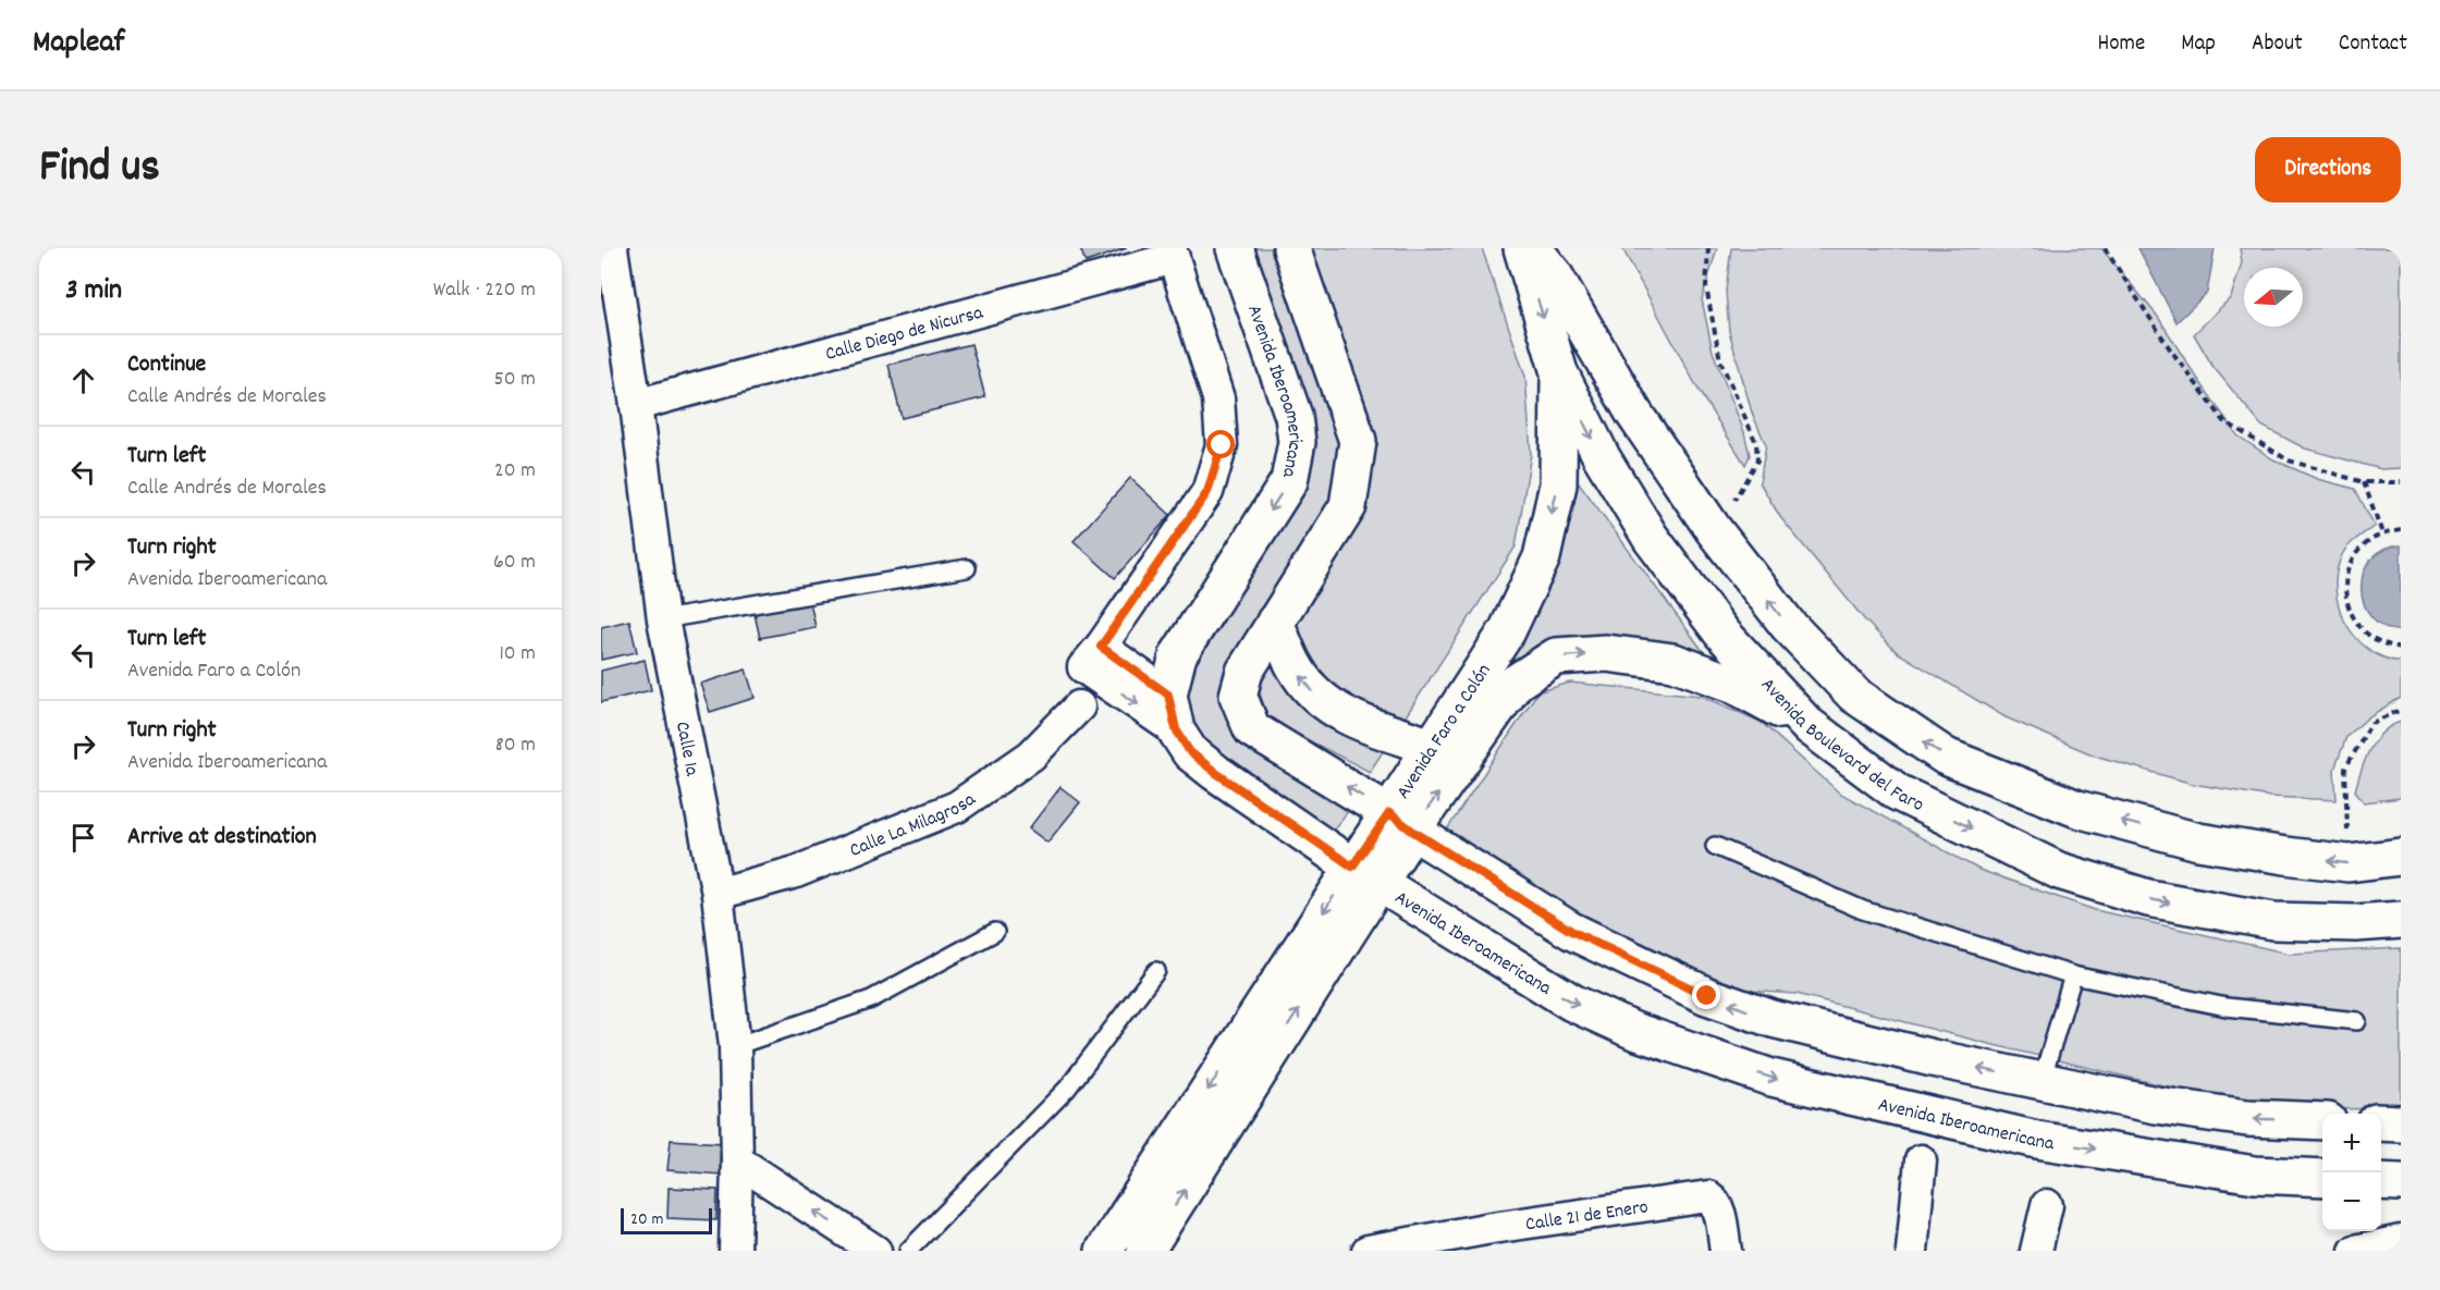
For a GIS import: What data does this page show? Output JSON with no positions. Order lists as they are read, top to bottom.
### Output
{
  "streets": {
    "street": [
      "Calle Diego de Nicursa",
      "Avenida Iberoamericana",
      "Avenida Faro a Colón",
      "Avenida Boulevard del Faro",
      "Calle 1a",
      "Calle La Milagrosa",
      "Calle 21 de Enero"
    ]
  },
  "crossings": [
    ["Calle Diego de Nicursa", "Calle 1a"],
    ["Avenida Iberoamericana", "Avenida Faro a Colón"],
    ["Avenida Faro a Colón", "Avenida Boulevard del Faro"],
    ["Calle 1a", "Calle La Milagrosa"]
  ],
  "scale_bar": "20 m",
  "north": "left",
  "page": {
    "header": "Mapleaf",
    "nav": [
      "Home",
      "Map",
      "About",
      "Contact"
    ],
    "title": "Find us",
    "buttons": "Directions",
    "heading": ["3 min", "Walk · 220 m"],
    "list": [
      ["Continue", "Calle Andrés de Morales", "50 m"],
      ["Turn left", "Calle Andrés de Morales", "20 m"],
      ["Turn right", "Avenida Iberoamericana", "60 m"],
      ["Turn left", "Avenida Faro a Colón", "10 m"],
      ["Turn right", "Avenida Iberoamericana", "80 m"],
      "Arrive at destination"
    ],
    "map_buttons": ["+", "−"],
    "scale": "20 m"
  }
}
